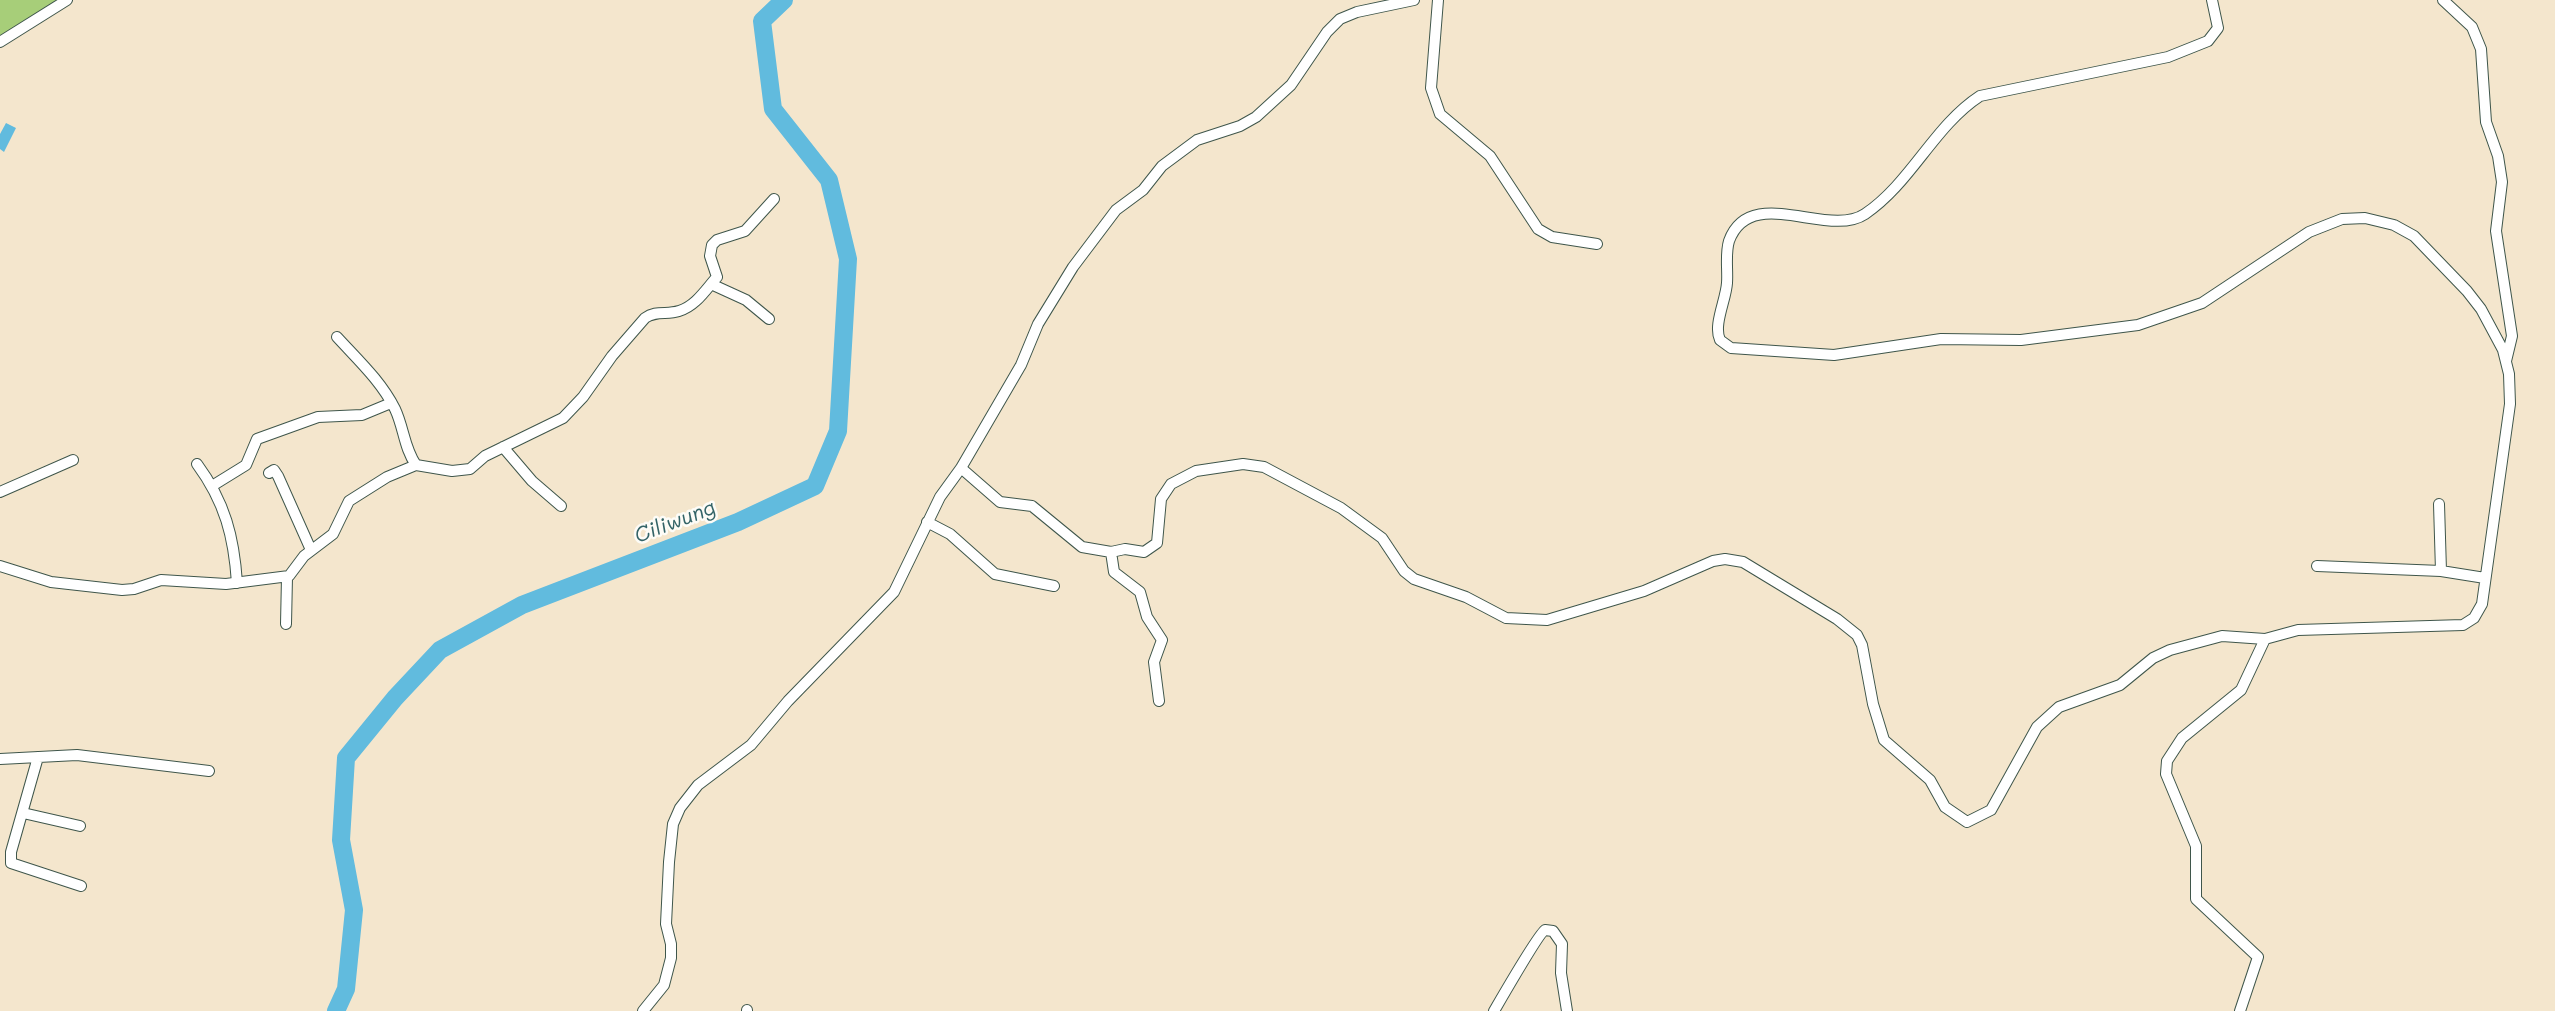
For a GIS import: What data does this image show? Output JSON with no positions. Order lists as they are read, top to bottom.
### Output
{
  "water": ["Ciliwung"]
}
